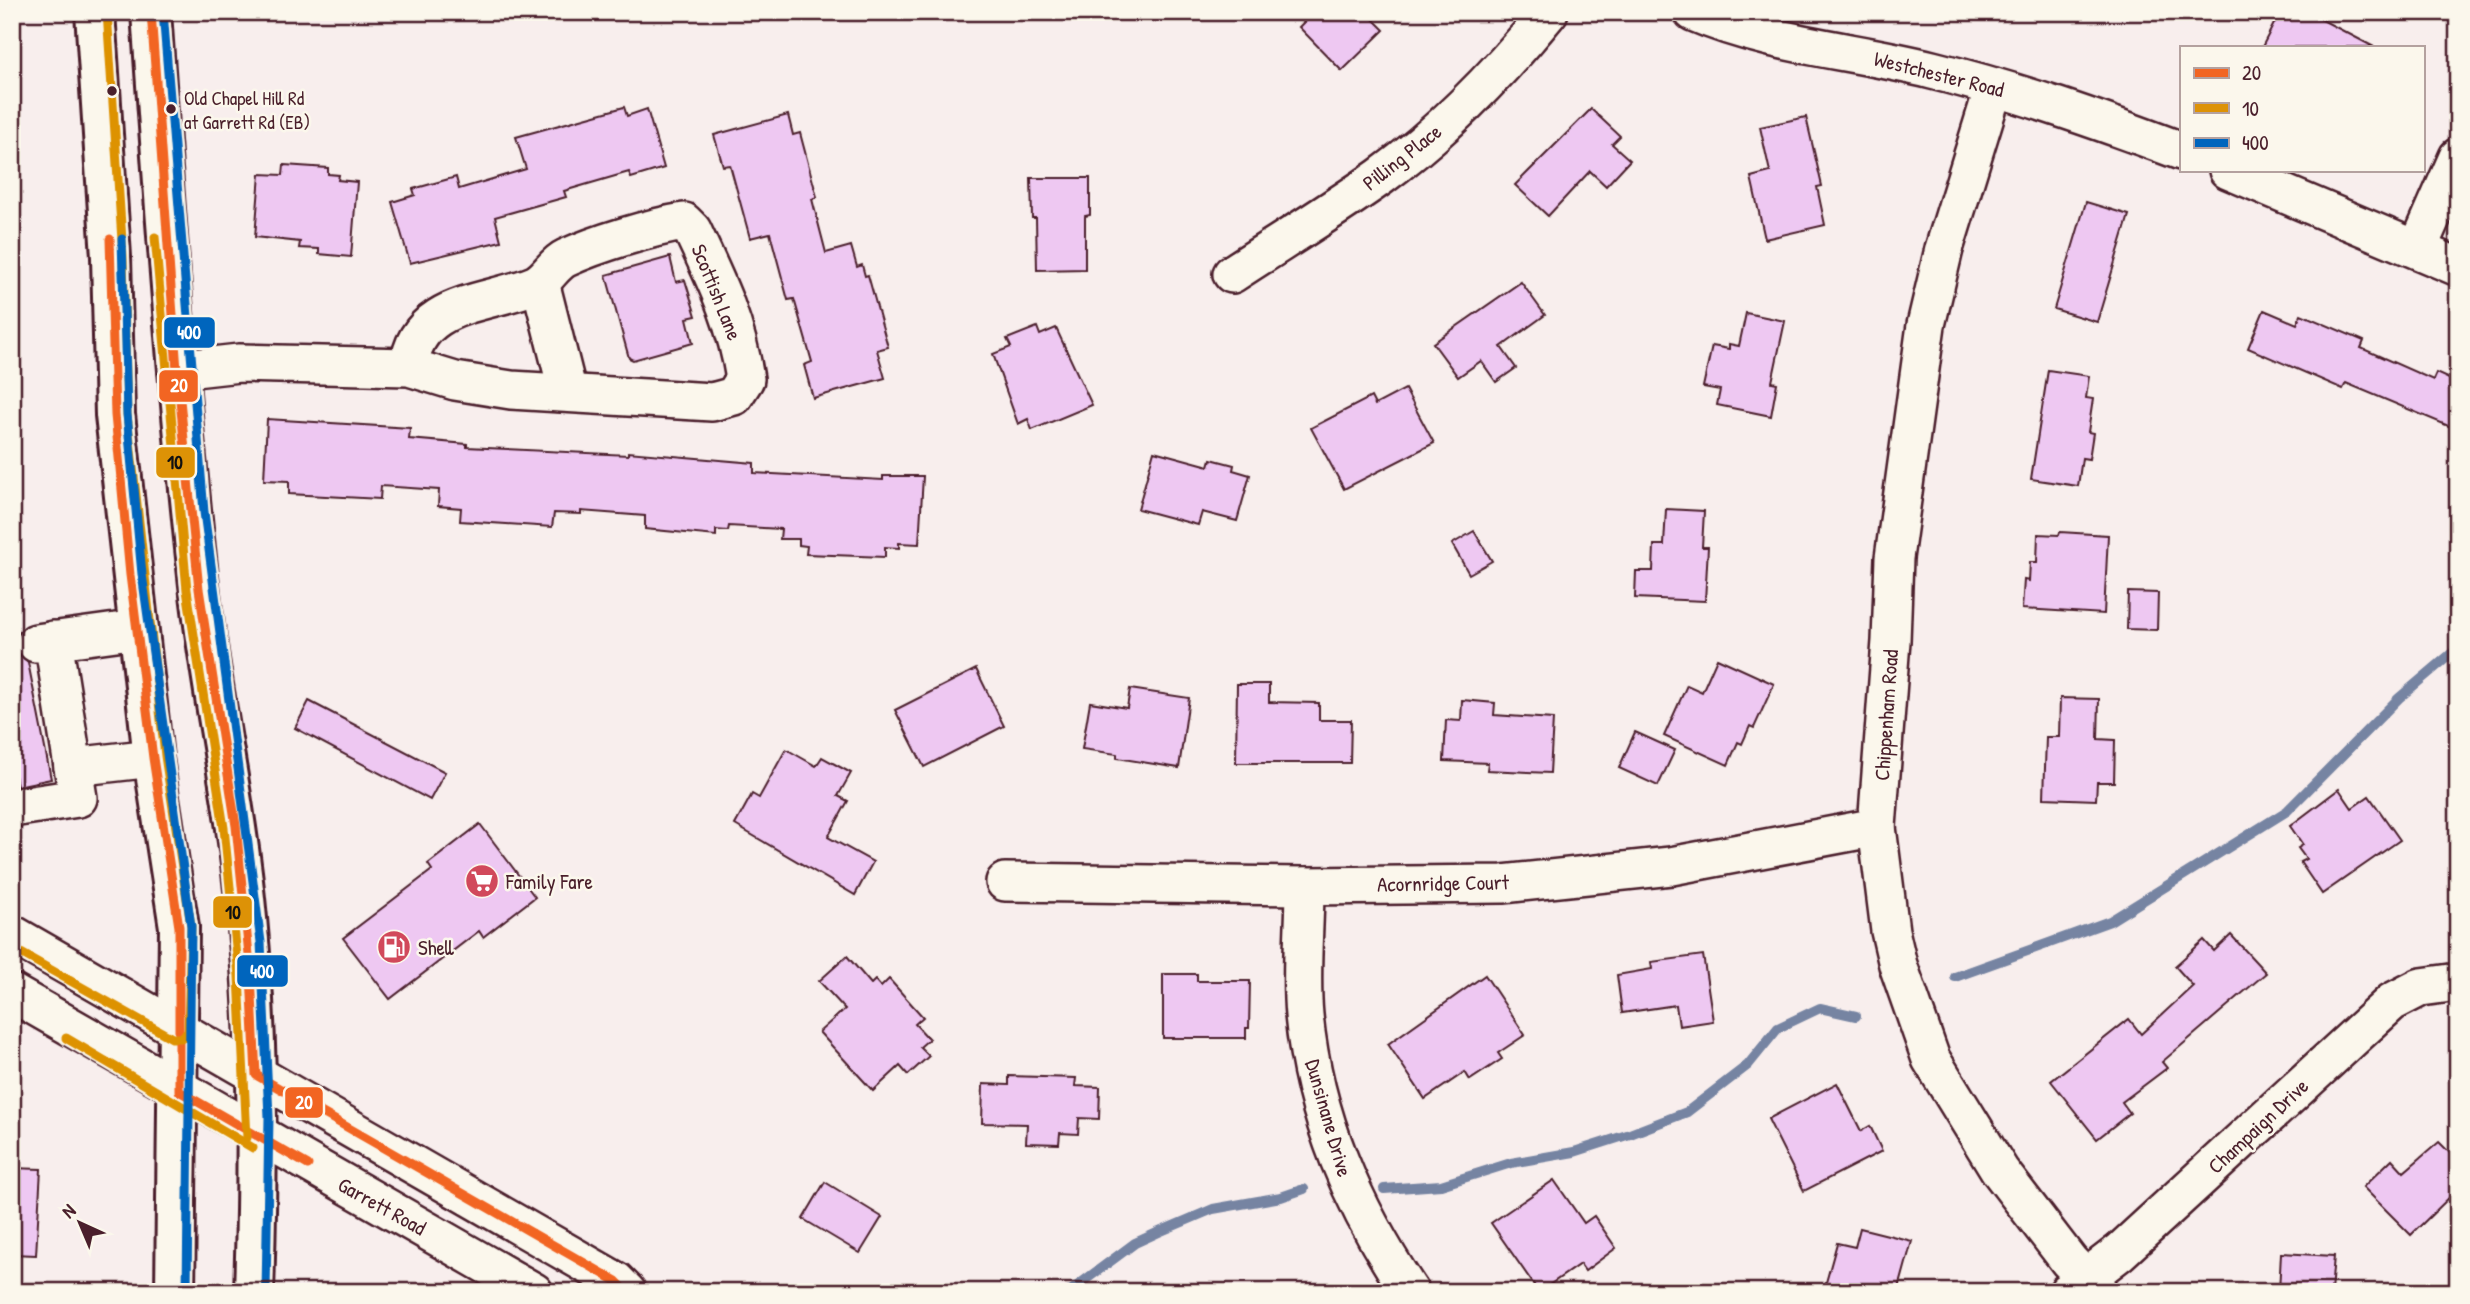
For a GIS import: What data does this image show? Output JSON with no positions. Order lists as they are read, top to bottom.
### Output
{
  "streets": {
    "street": [
      "Westchester Road",
      "Pilling Place",
      "Scottish Lane",
      "Chippenham Road",
      "Acornridge Court",
      "Dunsinane Drive",
      "Champaign Drive",
      "Garrett Road"
    ]
  },
  "crossings": [
    ["Westchester Road", "Chippenham Road"],
    ["Chippenham Road", "Acornridge Court"],
    ["Chippenham Road", "Champaign Drive"],
    ["Acornridge Court", "Dunsinane Drive"]
  ],
  "places": {
    "other": ["Old Chapel Hill Rd at Garrett Rd (EB)"],
    "supermarket": ["Family Fare"],
    "fuel station": ["Shell"]
  },
  "lines": ["transit line 20", "transit line 10", "transit line 400"],
  "legend": ["20", "10", "400"],
  "north": "top left"
}
